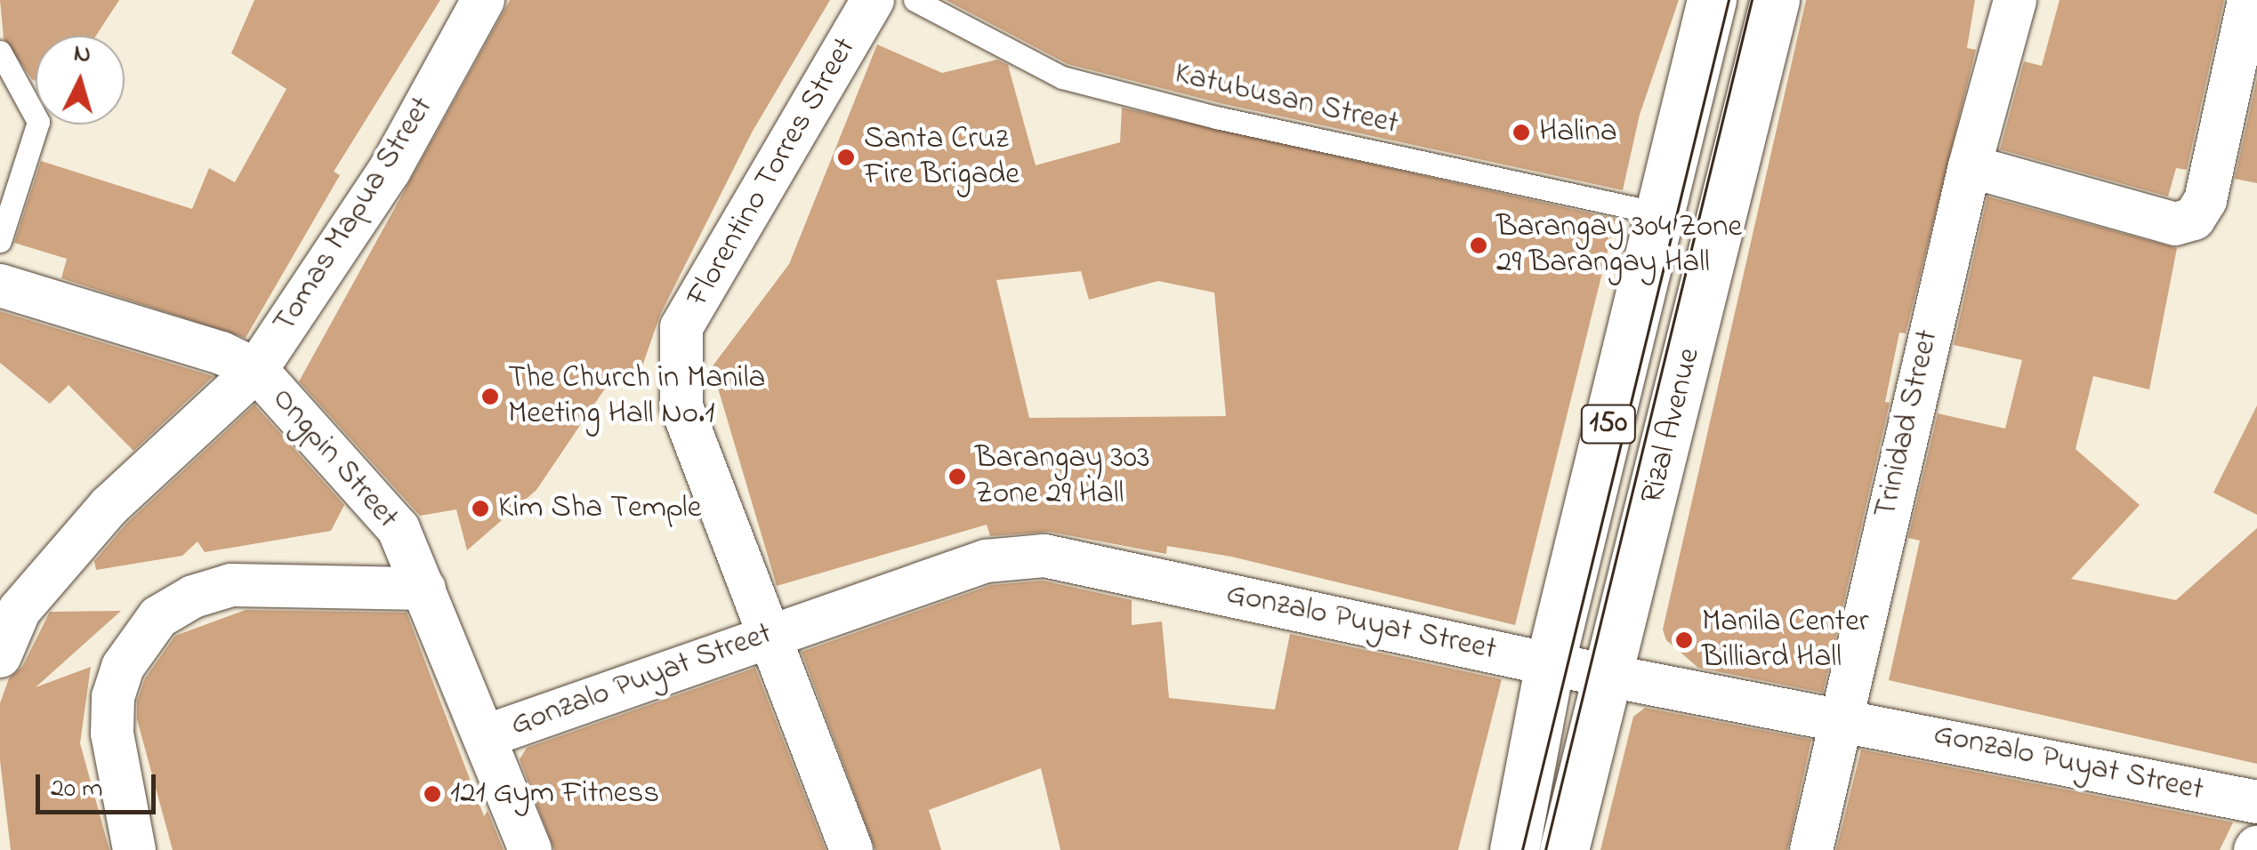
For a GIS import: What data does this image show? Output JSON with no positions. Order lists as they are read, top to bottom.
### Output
{
  "streets": {
    "main road": ["150", "Rizal Avenue"],
    "street": [
      "Florentino Torres Street",
      "Tomas Mapua Street",
      "Trinidad Street",
      "Ongpin Street",
      "Gonzalo Puyat Street"
    ],
    "lane": ["Katubusan Street"]
  },
  "crossings": [
    ["Katubusan Street", "Rizal Avenue"],
    ["Florentino Torres Street", "Gonzalo Puyat Street"],
    ["Tomas Mapua Street", "Ongpin Street"],
    ["Trinidad Street", "Gonzalo Puyat Street"],
    ["Rizal Avenue", "Gonzalo Puyat Street"],
    ["Ongpin Street", "Gonzalo Puyat Street"]
  ],
  "places": [
    "Halina",
    "Santa Cruz Fire Brigade",
    "Barangay 304 Zone 29 Barangay Hall",
    "The Church in Manila Meeting Hall No.1",
    "Barangay 303 Zone 29 Hall",
    "Kim Sha Temple",
    "Manila Center Billiard Hall",
    "121 Gym Fitness"
  ],
  "scale_bar": "20 m",
  "north": "top"
}
